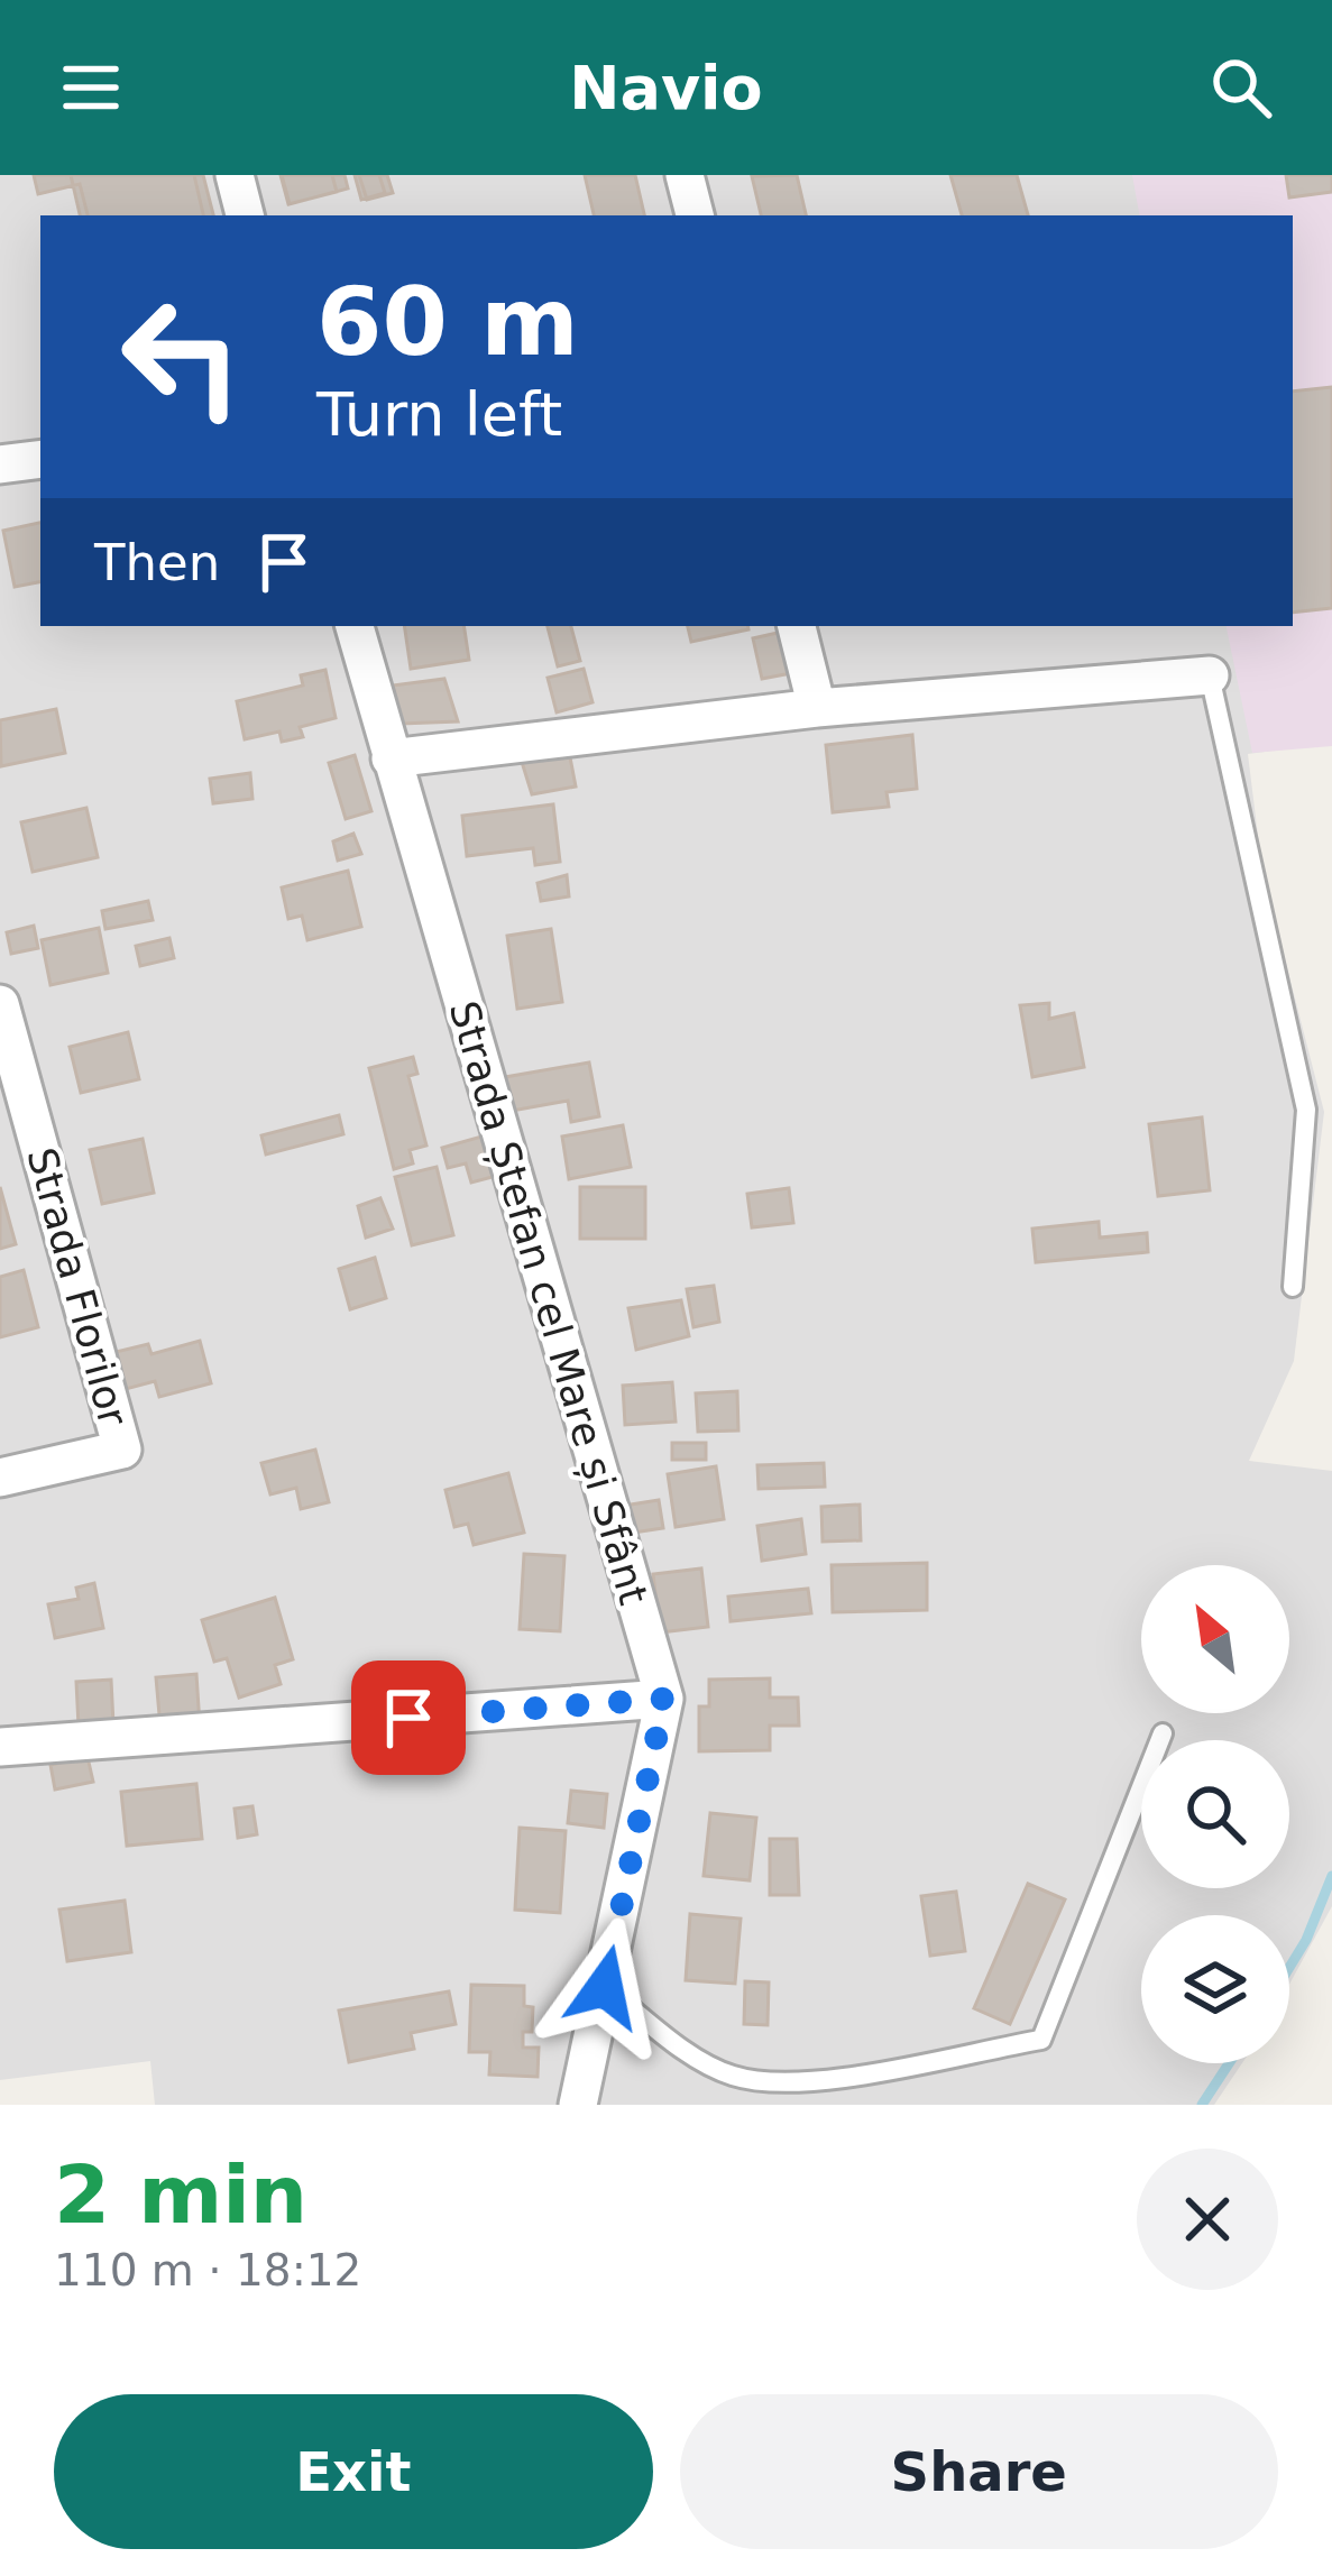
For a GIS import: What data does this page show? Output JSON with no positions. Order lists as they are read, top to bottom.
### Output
{
  "streets": {
    "street": ["Strada Florilor", "Strada Ștefan cel Mare și Sfânt"]
  },
  "north": "top left",
  "page": {
    "header": "Navio",
    "turn": ["60 m", "Turn left"],
    "then": "Then",
    "heading": ["2 min", "110 m · 18:12"],
    "buttons": ["Exit", "Share"]
  }
}
